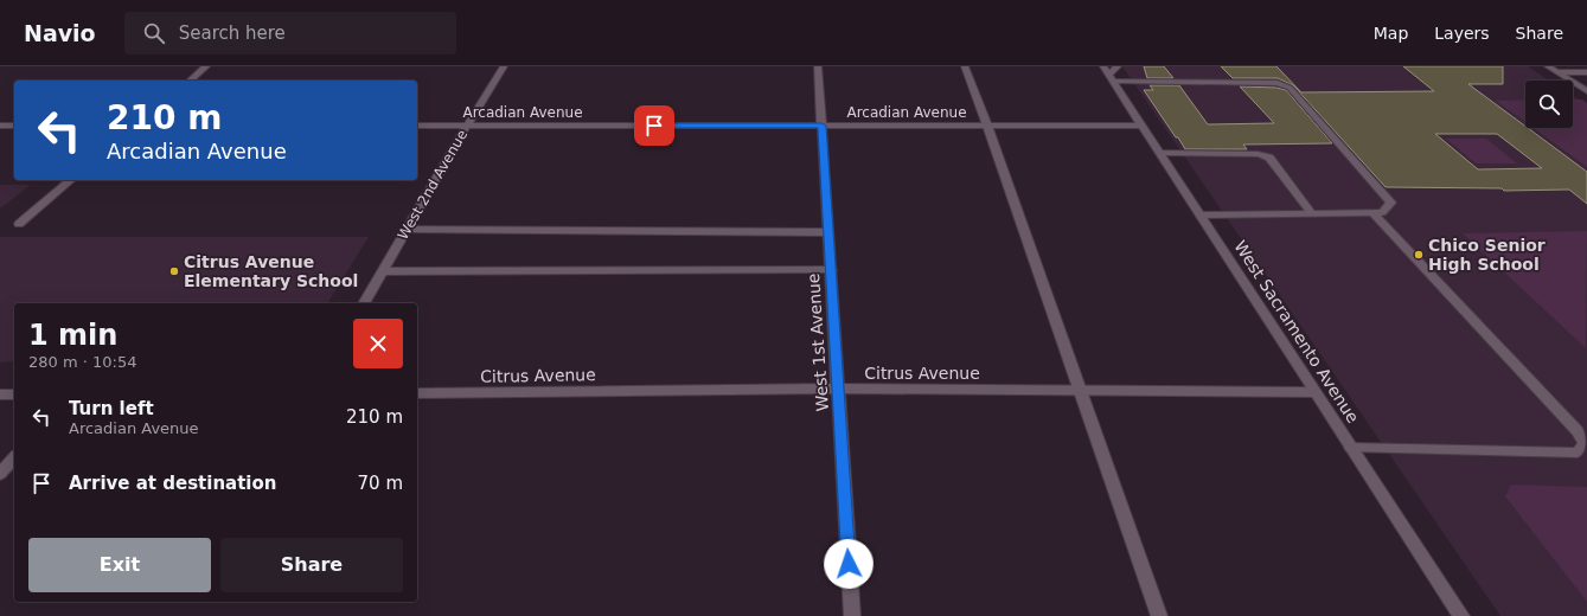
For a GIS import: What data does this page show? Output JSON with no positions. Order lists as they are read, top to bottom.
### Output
{
  "streets": {
    "street": [
      "Arcadian Avenue",
      "West 2nd Avenue",
      "West Sacramento Avenue",
      "West 1st Avenue",
      "Citrus Avenue"
    ]
  },
  "crossings": [
    ["Arcadian Avenue", "West 2nd Avenue"],
    ["Arcadian Avenue", "West Sacramento Avenue"],
    ["Arcadian Avenue", "West 1st Avenue"],
    ["West Sacramento Avenue", "Citrus Avenue"],
    ["West 1st Avenue", "Citrus Avenue"]
  ],
  "places": ["Chico Senior High School", "Citrus Avenue Elementary School"],
  "page": {
    "header": "Navio",
    "search": "Search here",
    "nav": ["Map", "Layers", "Share"],
    "turn": ["210 m", "Arcadian Avenue"],
    "heading": ["1 min", "280 m · 10:54"],
    "list": [
      {
        "name": "Turn left",
        "note": "Arcadian Avenue",
        "value": "210 m"
      },
      {
        "name": "Arrive at destination",
        "value": "70 m"
      }
    ],
    "buttons": ["Exit", "Share"]
  }
}
